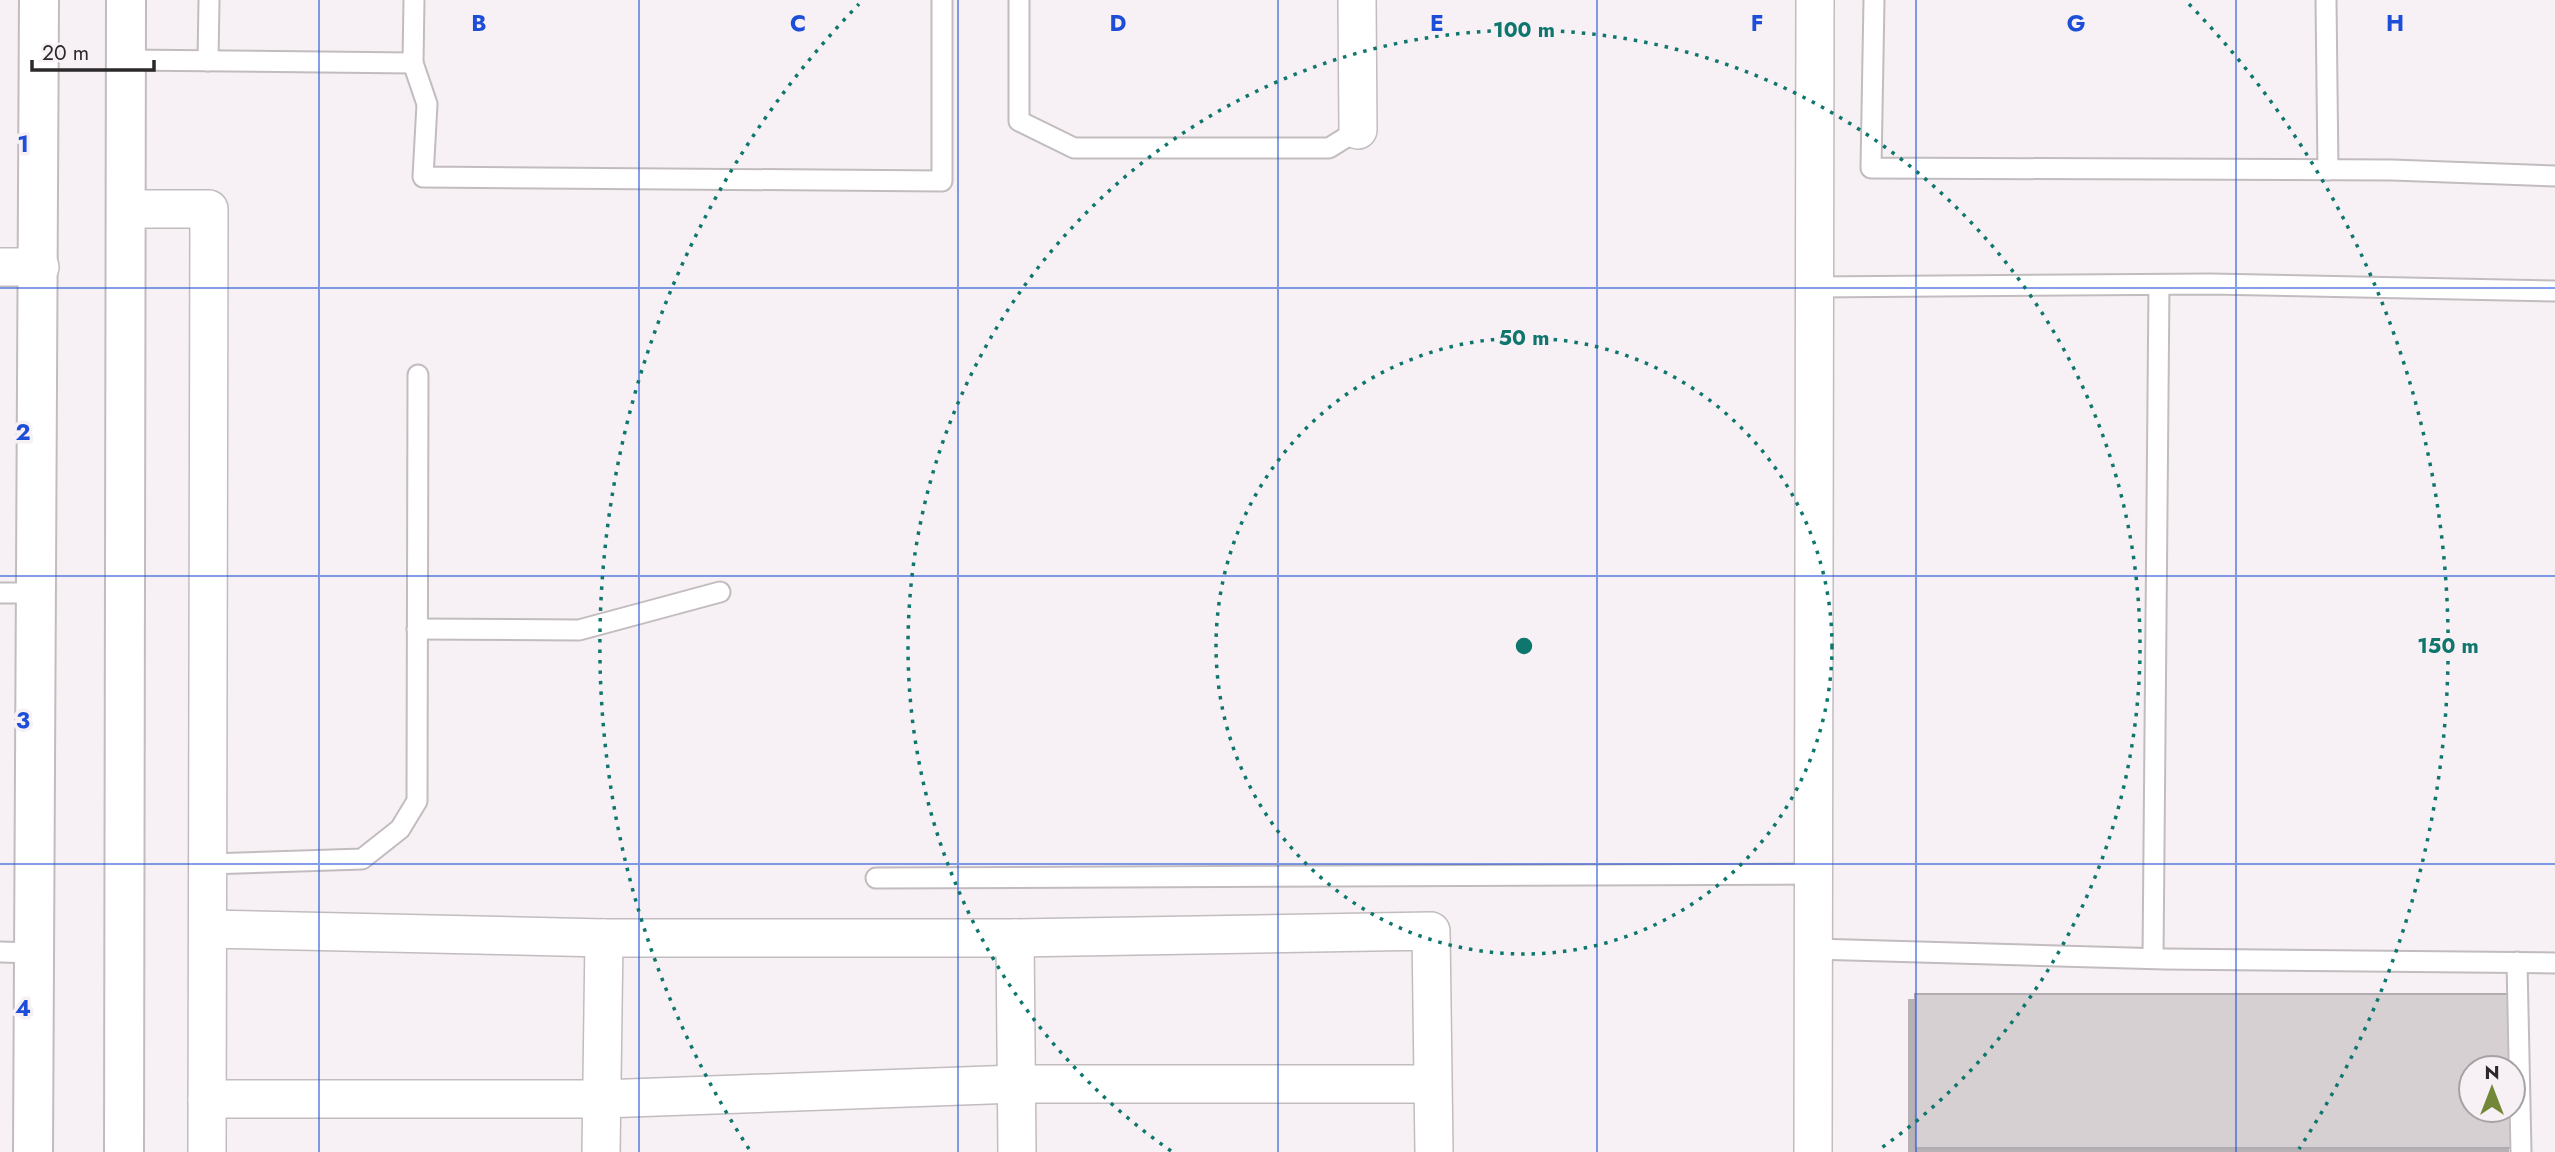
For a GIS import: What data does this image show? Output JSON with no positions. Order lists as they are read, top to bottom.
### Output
{
  "scale_bar": "20 m",
  "north": "top",
  "grid": {
    "columns": [
      "B",
      "C",
      "D",
      "E",
      "F",
      "G",
      "H"
    ],
    "rows": [
      "1",
      "2",
      "3",
      "4"
    ]
  },
  "rings": ["100 m", "50 m", "150 m"]
}
